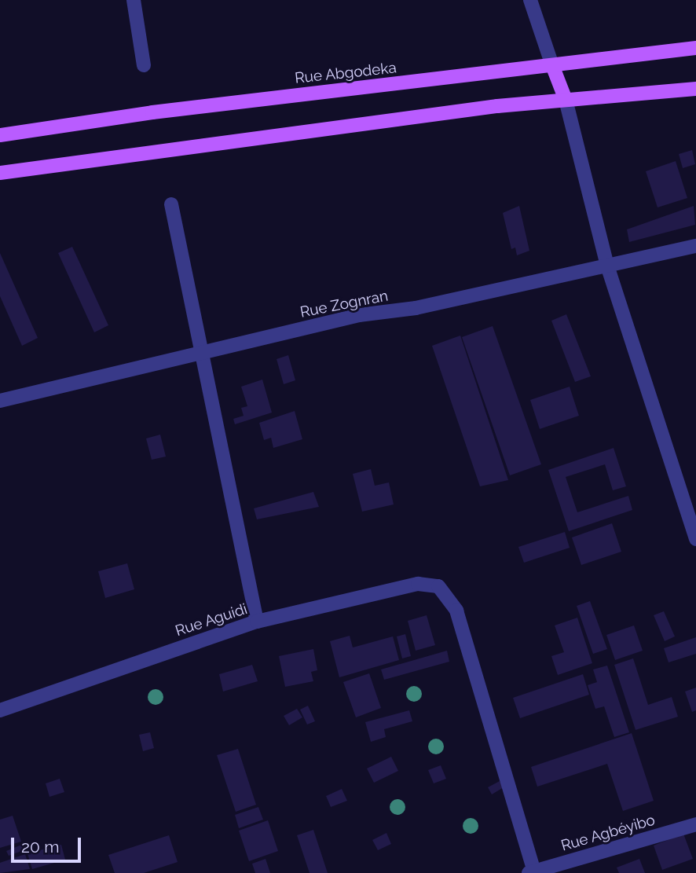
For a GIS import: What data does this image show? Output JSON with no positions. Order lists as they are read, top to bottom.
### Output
{
  "streets": {
    "main road": ["Rue Abgodeka"],
    "street": ["Rue Zognran", "Rue Aguidi", "Rue Agbéyibo"]
  },
  "crossings": [
    ["Rue Aguidi", "Rue Agbéyibo"]
  ],
  "scale_bar": "20 m"
}
